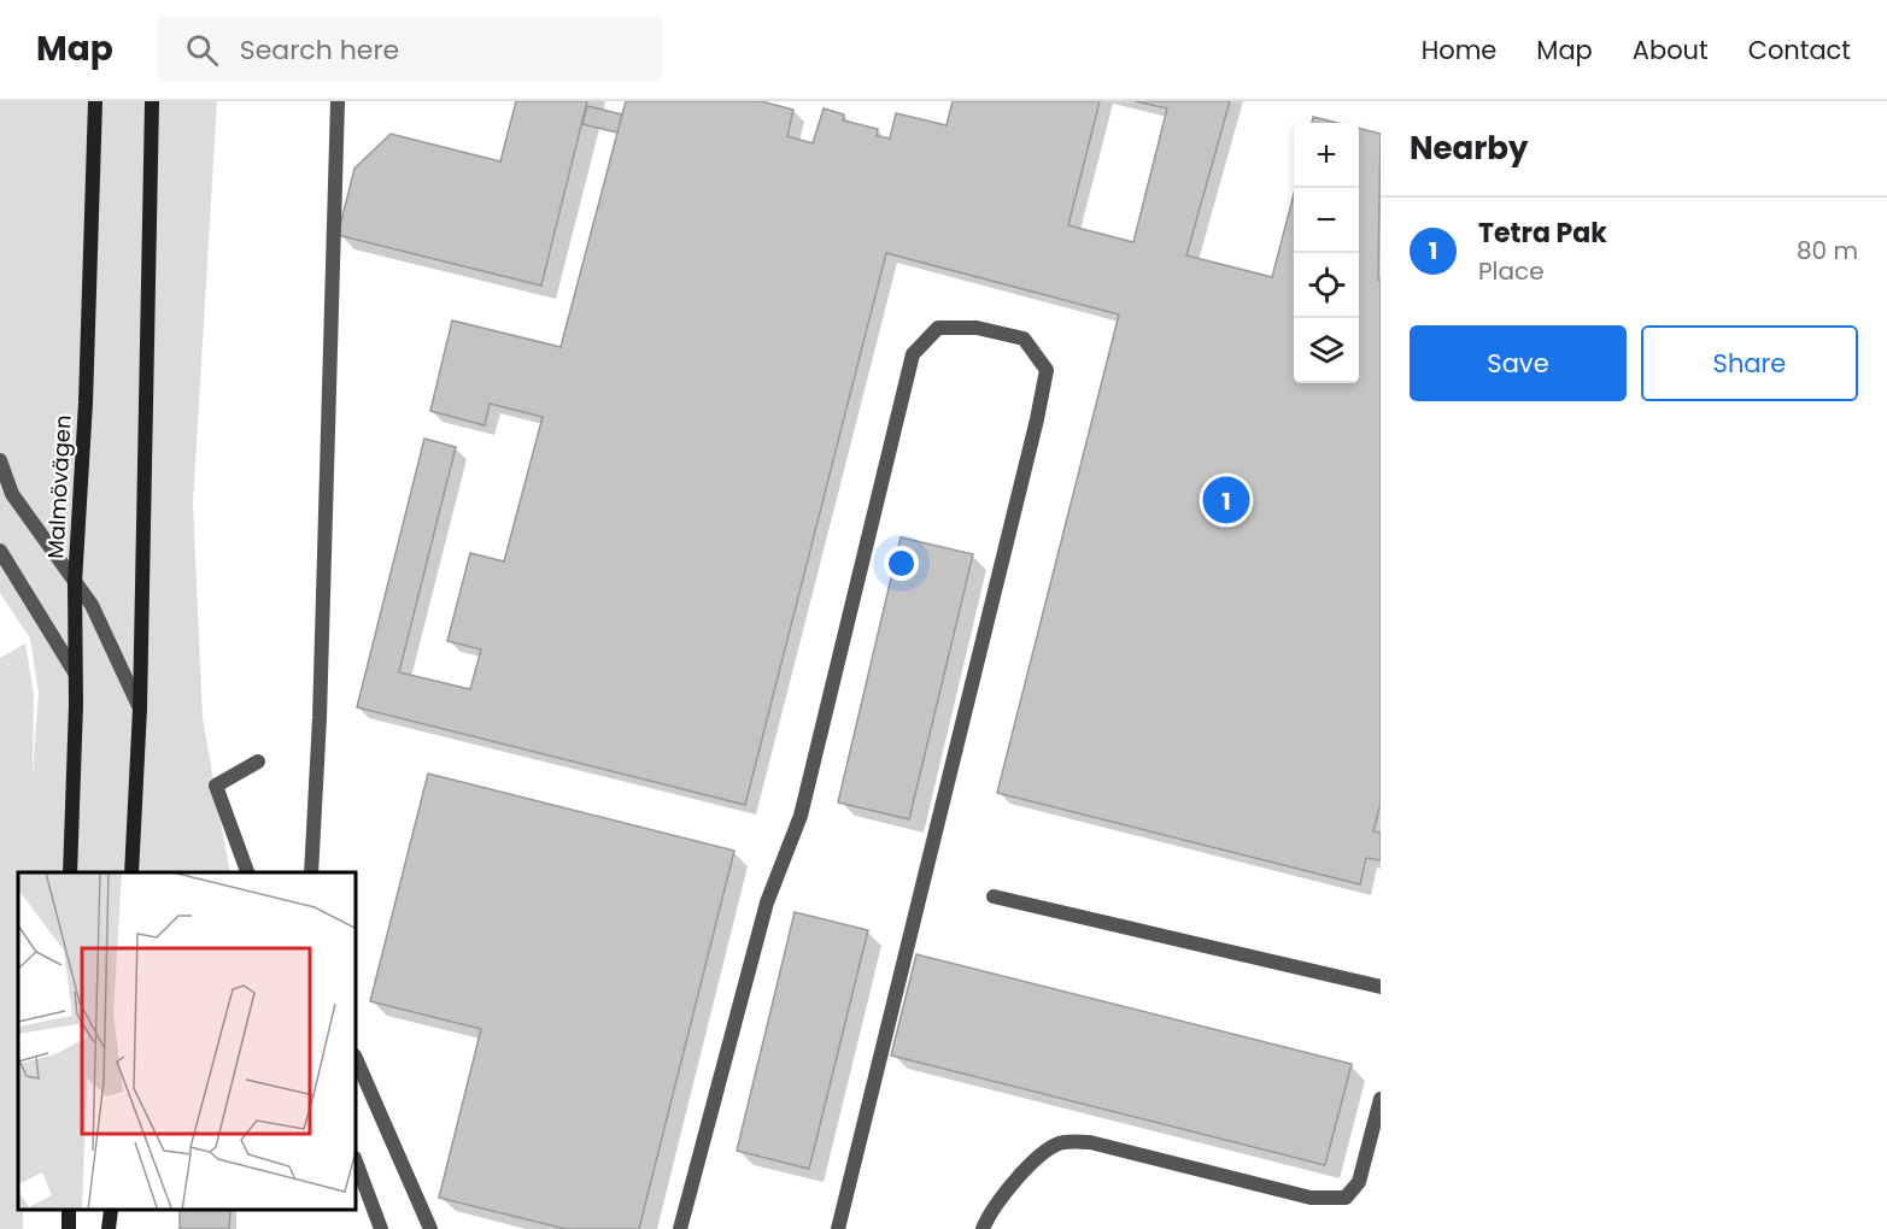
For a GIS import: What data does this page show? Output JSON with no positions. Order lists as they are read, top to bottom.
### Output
{
  "streets": {
    "main road": ["Malmövägen"]
  },
  "page": {
    "header": "Map",
    "search": "Search here",
    "nav": [
      "Home",
      "Map",
      "About",
      "Contact"
    ],
    "heading": "Nearby",
    "map_buttons": ["+", "−"],
    "list": [
      {
        "mark": "1",
        "name": "Tetra Pak",
        "note": "Place",
        "value": "80 m"
      }
    ],
    "buttons": ["Save", "Share"],
    "pins": "1"
  }
}
